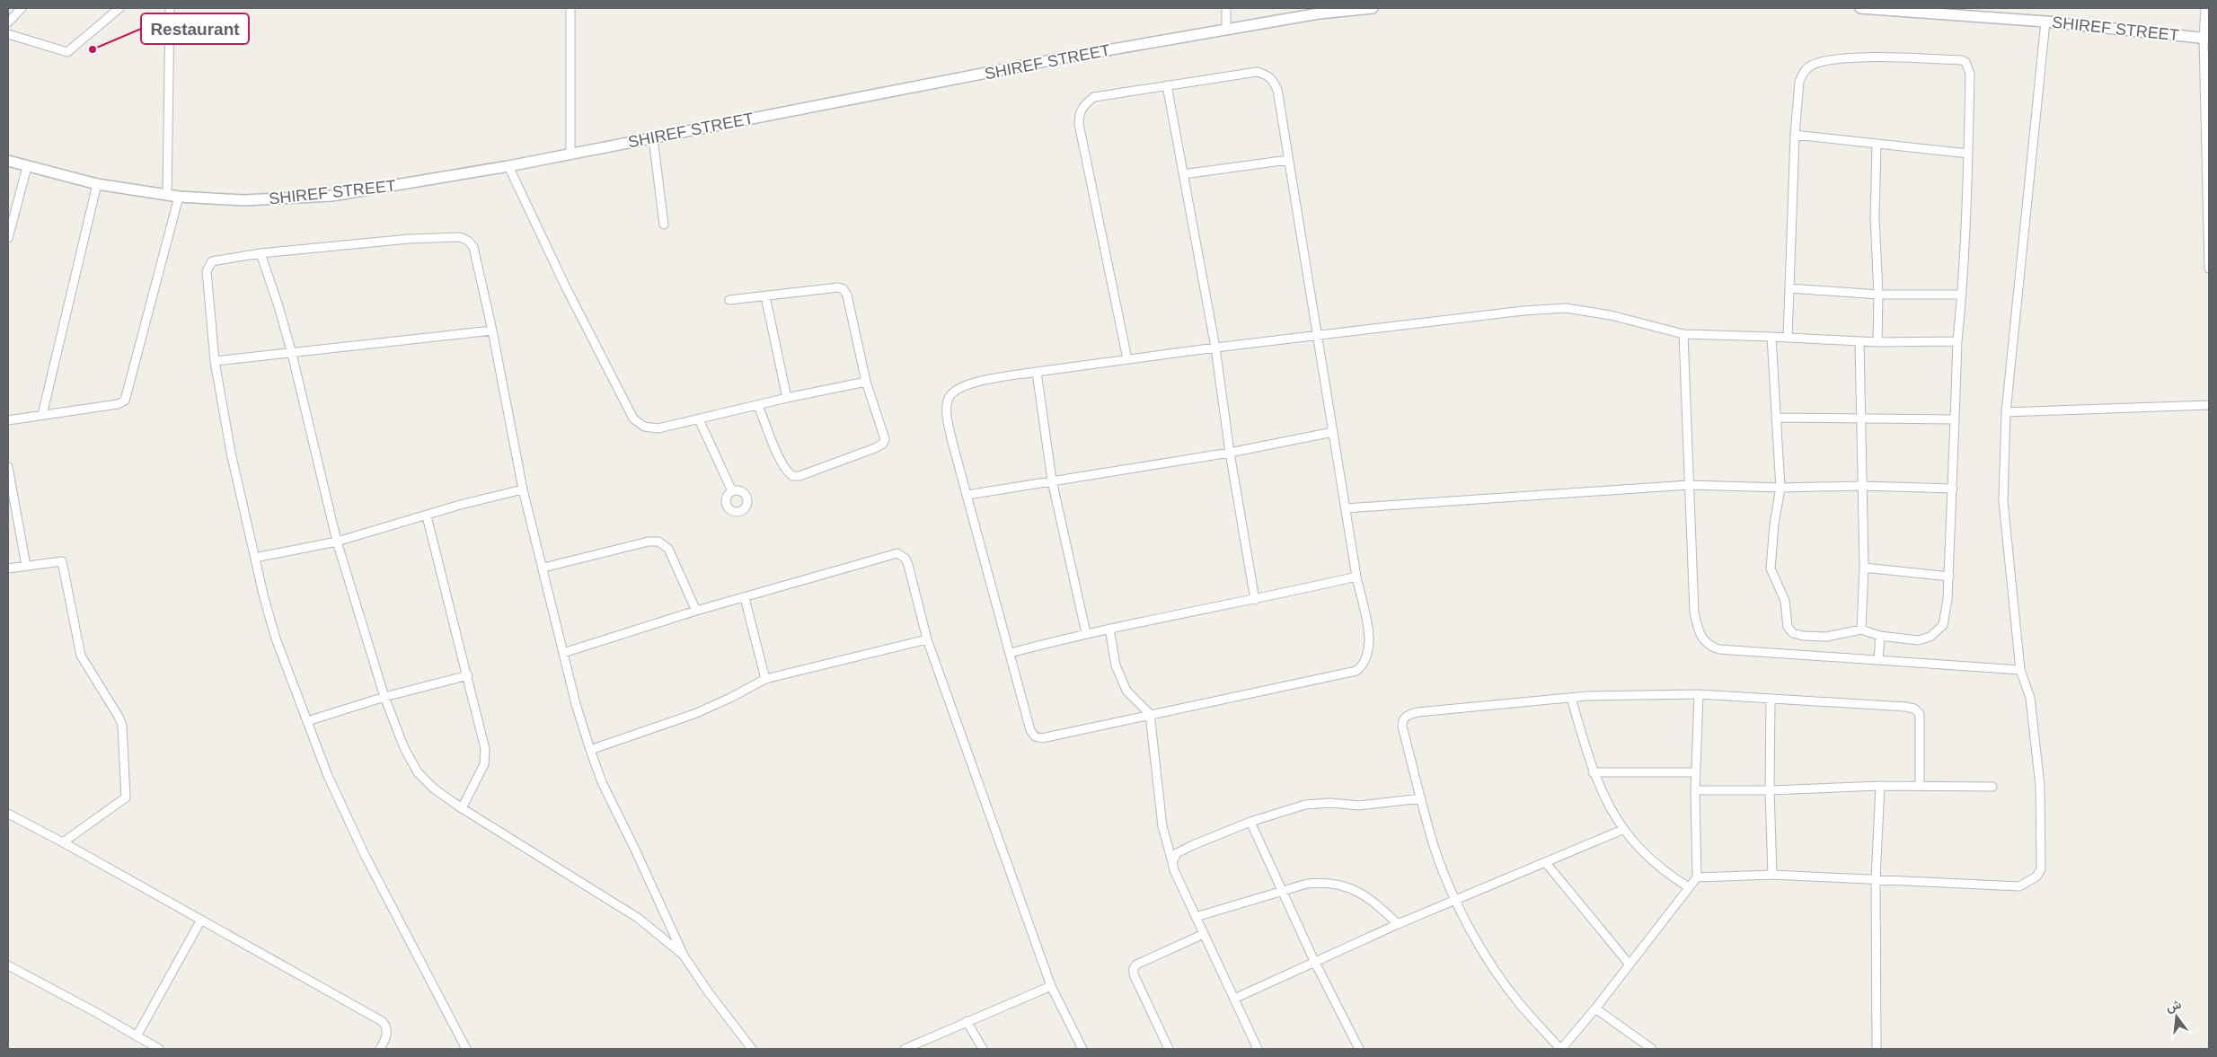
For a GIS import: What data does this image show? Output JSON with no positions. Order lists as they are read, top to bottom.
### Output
{
  "streets": {
    "main road": ["SHIREF STREET"]
  },
  "places": ["Restaurant"],
  "north": "top"
}
